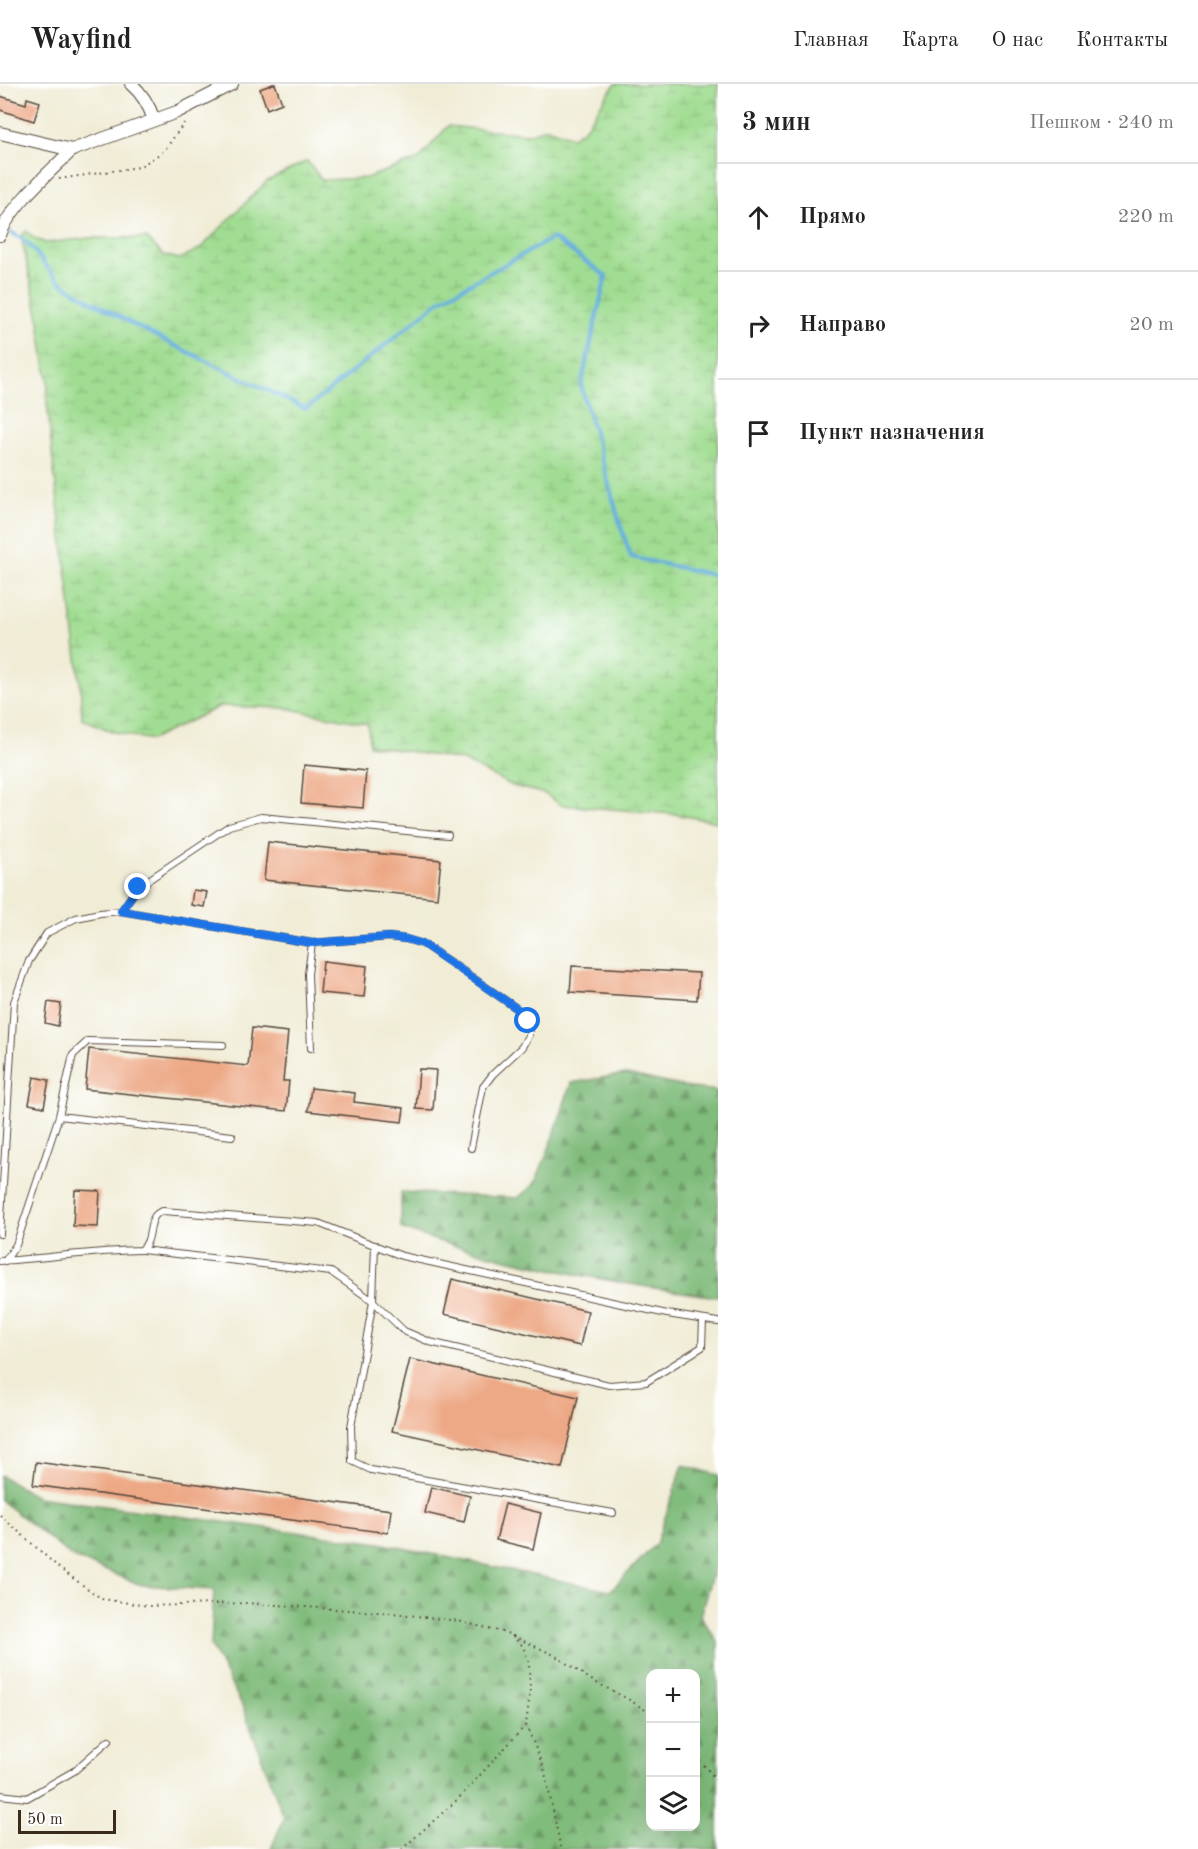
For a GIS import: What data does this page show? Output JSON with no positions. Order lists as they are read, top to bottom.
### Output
{
  "scale_bar": "50 m",
  "page": {
    "header": "Wayfind",
    "nav": [
      "Главная",
      "Карта",
      "О нас",
      "Контакты"
    ],
    "heading": ["3 мин", "Пешком · 240 m"],
    "list": [
      ["Прямо", "220 m"],
      ["Направо", "20 m"],
      "Пункт назначения"
    ],
    "map_buttons": ["+", "−"],
    "scale": "50 m"
  }
}
